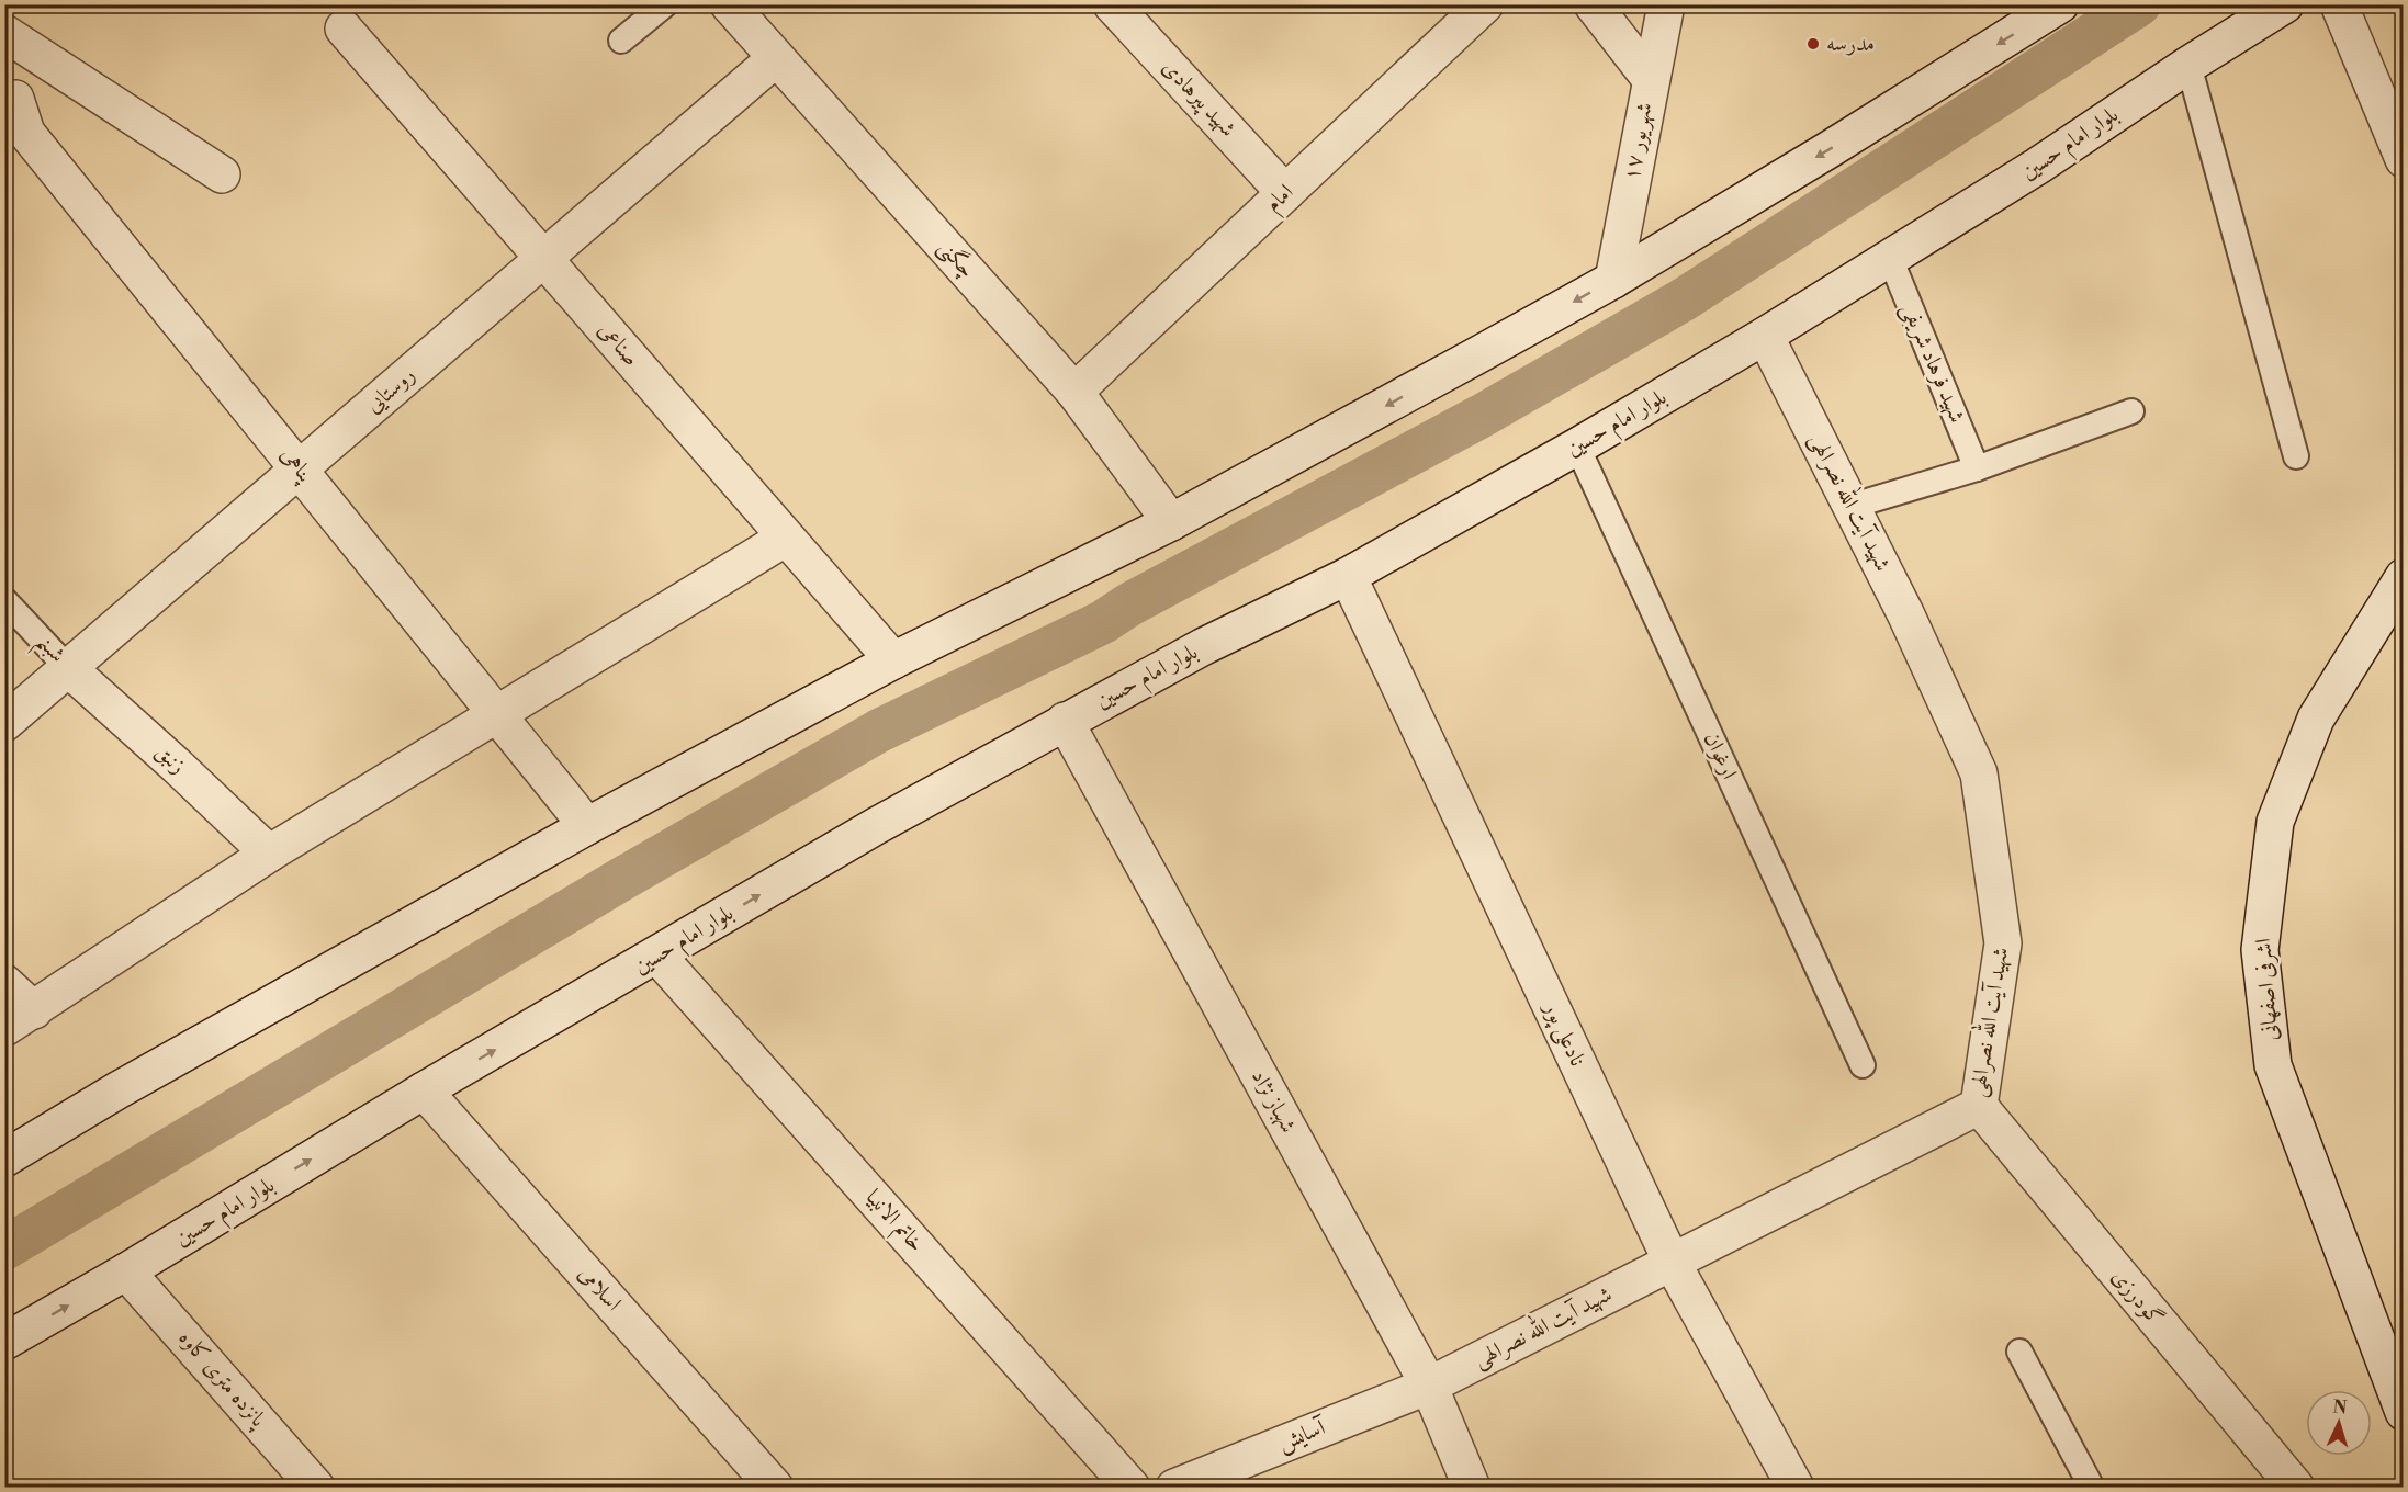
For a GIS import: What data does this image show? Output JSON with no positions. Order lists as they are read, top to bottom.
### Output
{
  "streets": {
    "street": [
      "شهید پیرهادی",
      "۱۷ شهریور",
      "بلوار امام حسین",
      "امام",
      "چگنی",
      "صناعی",
      "روستایی",
      "پناهی",
      "شهید آیت الله نصرالهی",
      "زنبق",
      "اشرفی اصفهانی",
      "نادعلی پور",
      "شهباز نژاد",
      "خاتم الانبیا",
      "اسلامی",
      "گودرزی",
      "پانزده متری کاوه",
      "آسایش"
    ],
    "lane": ["شهید فرهاد شریفی", "شبنم", "ارغوان"]
  },
  "crossings": [
    ["شهید پیرهادی", "امام"],
    ["بلوار امام حسین", "شهید فرهاد شریفی"],
    ["بلوار امام حسین", "شهید آیت الله نصرالهی"],
    ["بلوار امام حسین", "ارغوان"],
    ["بلوار امام حسین", "نادعلی پور"],
    ["بلوار امام حسین", "شهباز نژاد"],
    ["بلوار امام حسین", "خاتم الانبیا"],
    ["بلوار امام حسین", "اسلامی"],
    ["بلوار امام حسین", "پانزده متری کاوه"],
    ["امام", "چگنی"],
    ["چگنی", "روستایی"],
    ["صناعی", "روستایی"],
    ["روستایی", "پناهی"],
    ["روستایی", "شبنم"],
    ["روستایی", "زنبق"],
    ["شهید آیت الله نصرالهی", "نادعلی پور"],
    ["شهید آیت الله نصرالهی", "شهباز نژاد"],
    ["شهید آیت الله نصرالهی", "گودرزی"],
    ["شهید آیت الله نصرالهی", "آسایش"],
    ["شبنم", "زنبق"],
    ["شهباز نژاد", "آسایش"]
  ],
  "places": ["مدرسه"],
  "north": "top"
}
